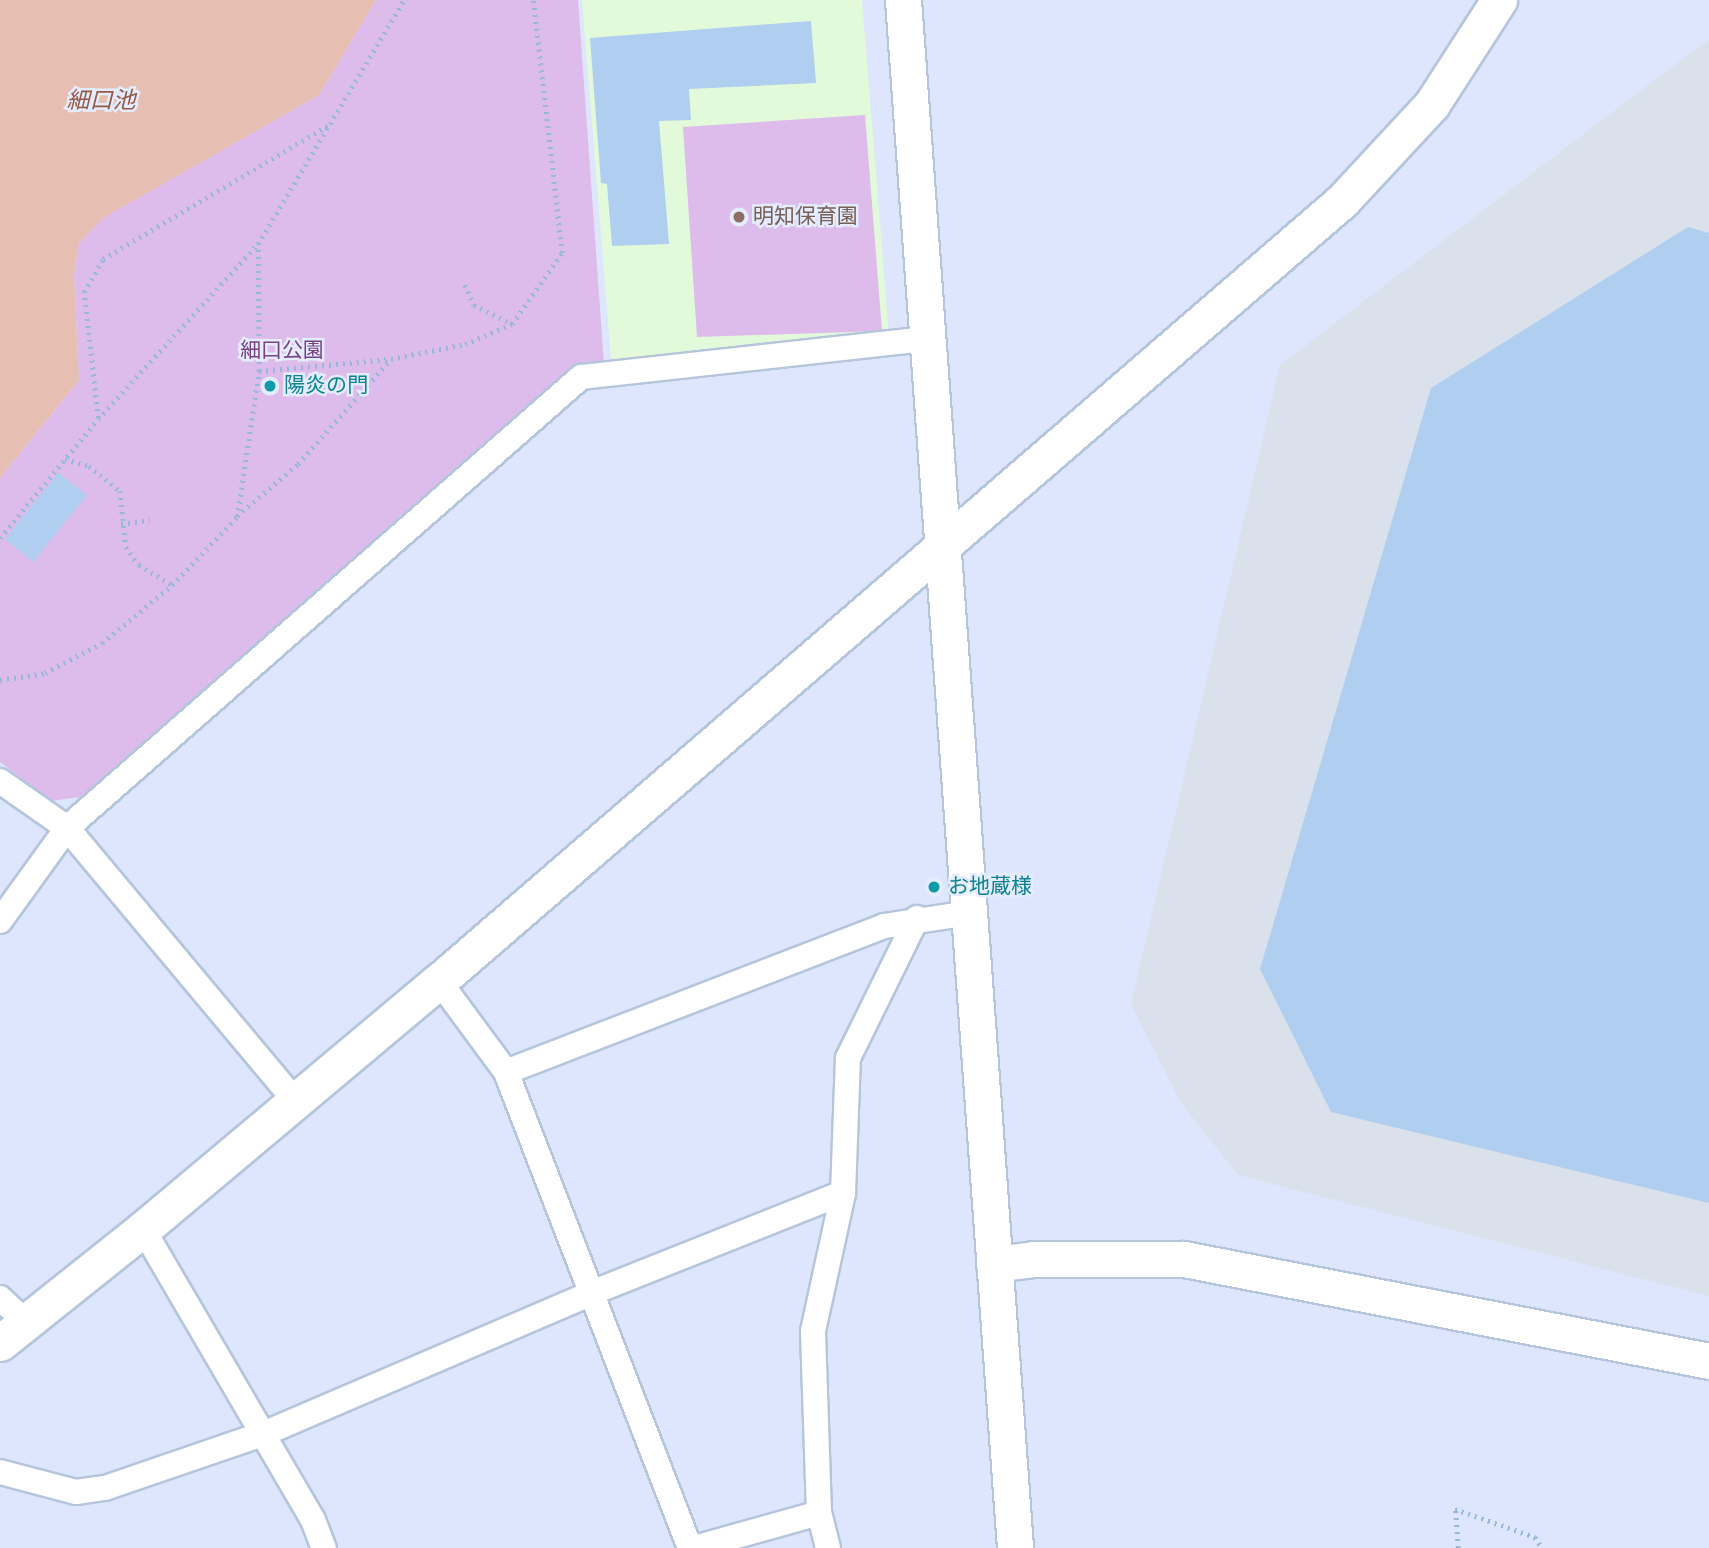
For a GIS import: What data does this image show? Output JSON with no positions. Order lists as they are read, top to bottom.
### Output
{
  "water": ["細口池"],
  "parks": ["細口公園"],
  "places": ["明知保育園", "陽炎の門", "お地蔵様"]
}
